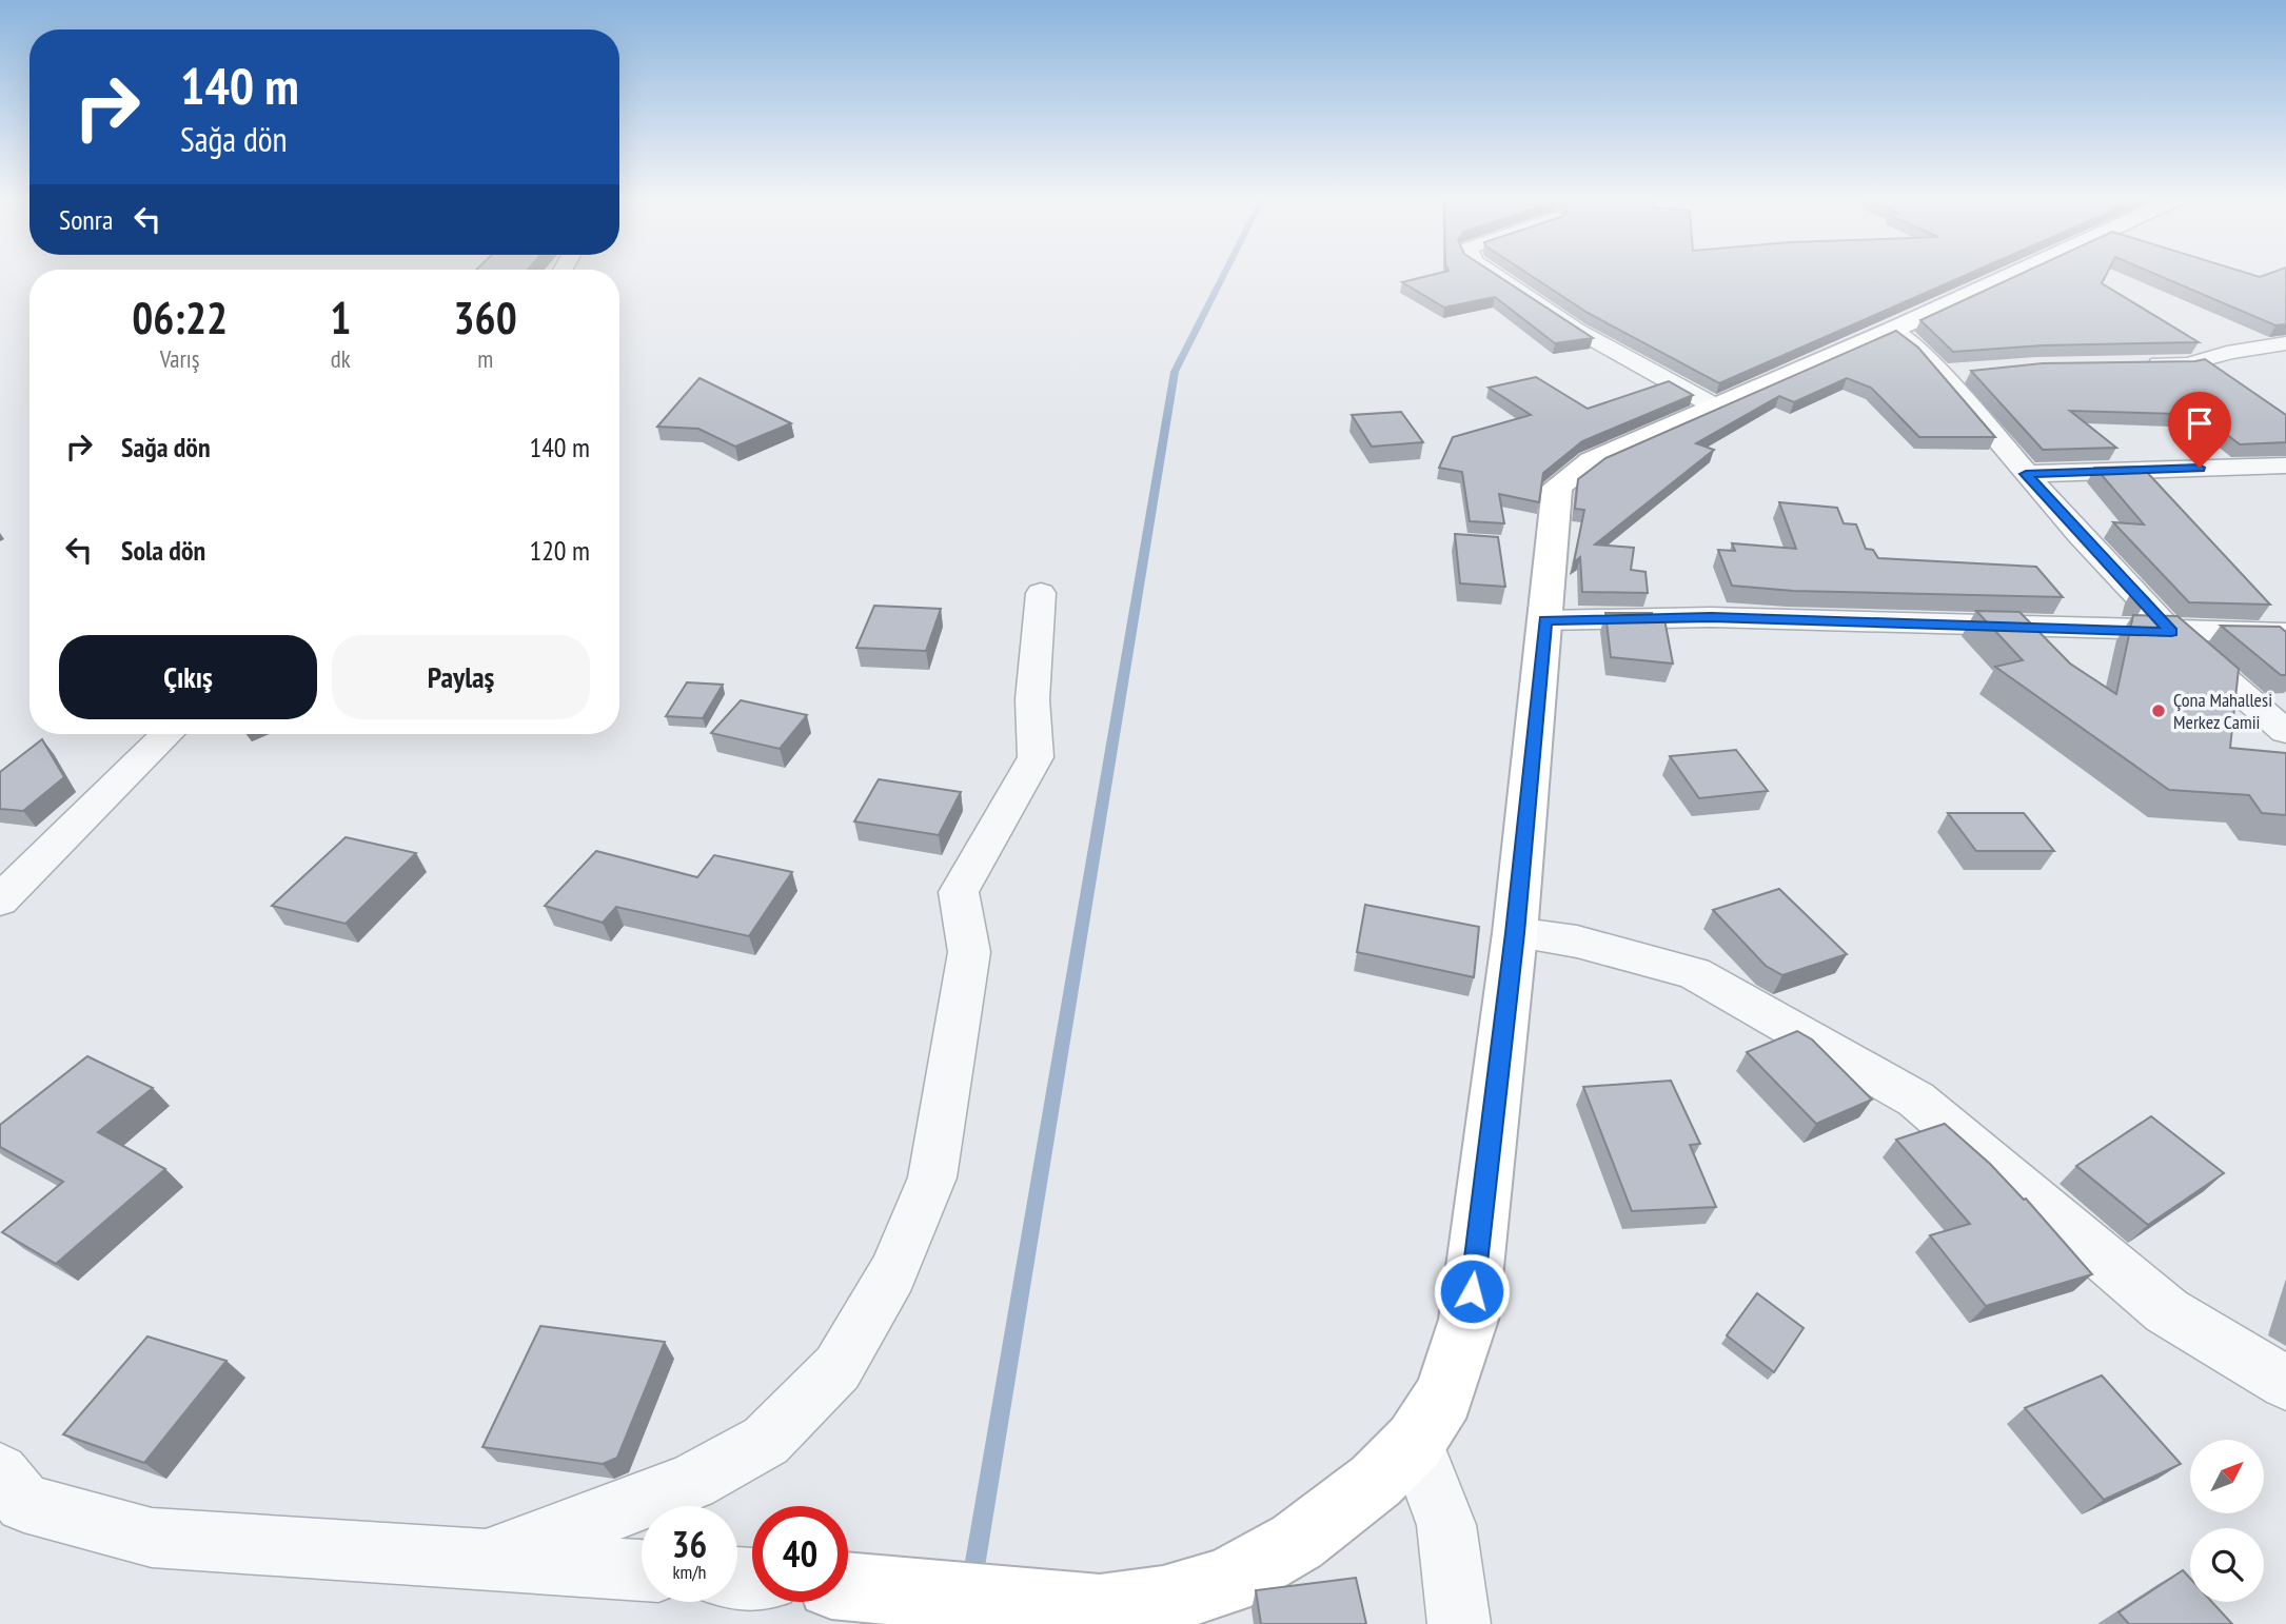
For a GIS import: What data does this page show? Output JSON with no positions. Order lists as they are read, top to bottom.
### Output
{
  "places": ["Çona Mahallesi Merkez Camii"],
  "north": "top right",
  "page": {
    "turn": ["140 m", "Sağa dön"],
    "then": "Sonra",
    "eta": [
      "06:22",
      "Varış",
      "1",
      "dk",
      "360",
      "m"
    ],
    "list": [
      {
        "name": "Sağa dön",
        "value": "140 m"
      },
      {
        "name": "Sola dön",
        "value": "120 m"
      }
    ],
    "buttons": ["Çıkış", "Paylaş"],
    "speed": "36 km/h",
    "limit": "40"
  }
}
